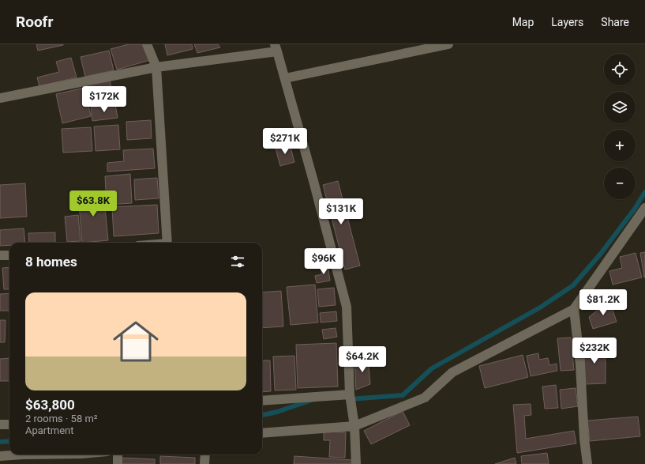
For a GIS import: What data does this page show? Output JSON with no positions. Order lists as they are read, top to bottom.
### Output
{
  "page": {
    "header": "Roofr",
    "nav": ["Map", "Layers", "Share"],
    "map_buttons": ["+", "−"],
    "price": [
      "$172K",
      "$271K",
      "$63.8K",
      "$131K",
      "$96K",
      "$81.2K",
      "$232K",
      "$64.2K"
    ],
    "heading": "8 homes",
    "list": [
      {
        "name": "$63,800",
        "note": "2 rooms · 58 m² · Apartment"
      }
    ]
  }
}
